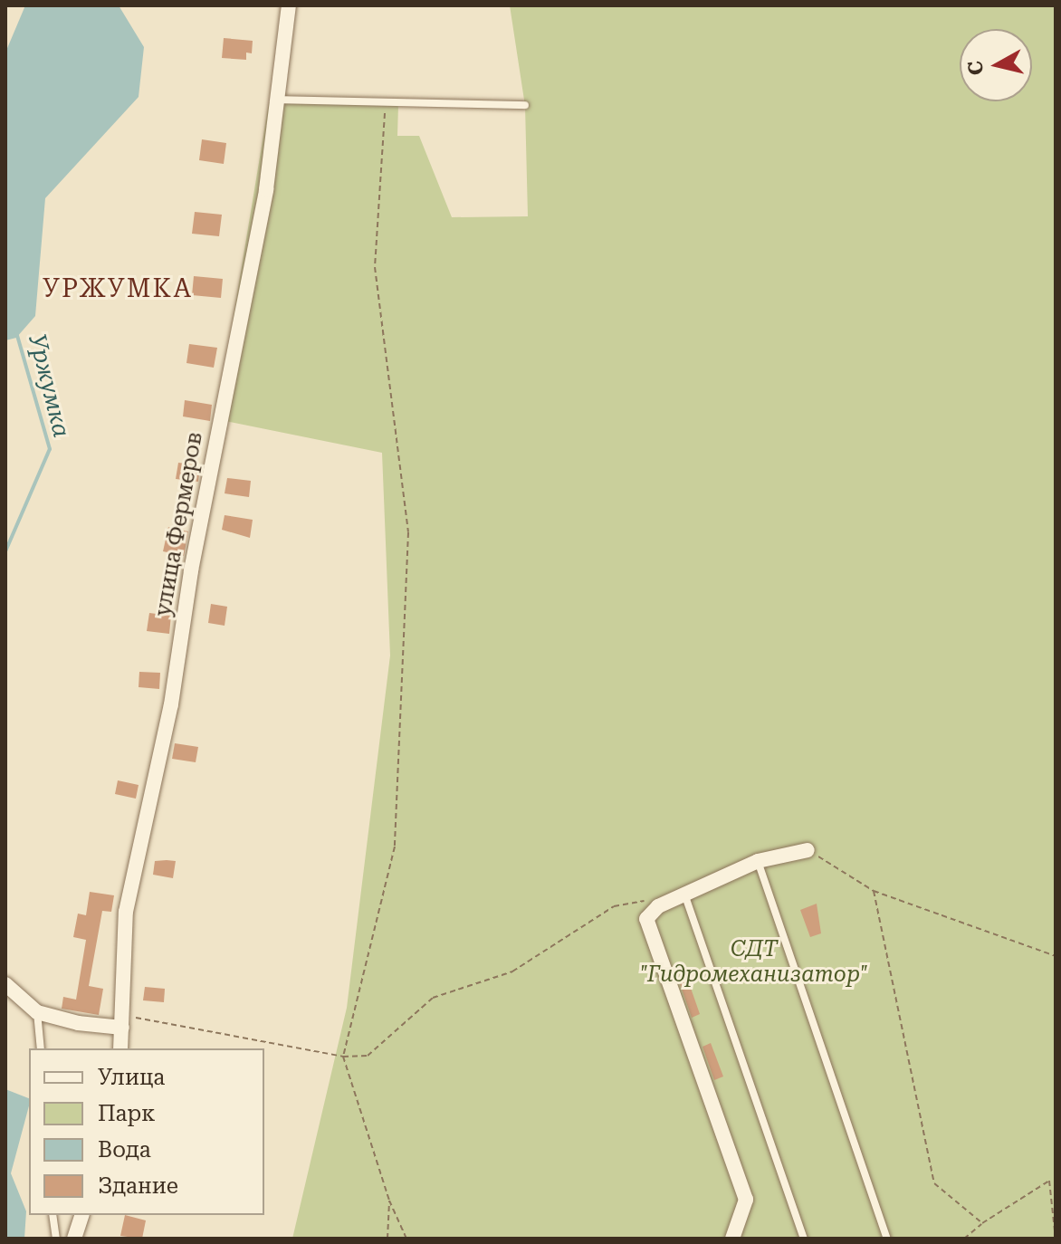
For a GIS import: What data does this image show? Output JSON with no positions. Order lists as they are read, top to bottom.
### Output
{
  "streets": {
    "street": ["улица Фермеров"]
  },
  "districts": ["УРЖУМКА"],
  "water": ["Уржумка"],
  "parks": ["СДТ \"Гидромеханизатор\""],
  "legend": [
    "Улица",
    "Парк",
    "Вода",
    "Здание"
  ],
  "north": "left"
}
